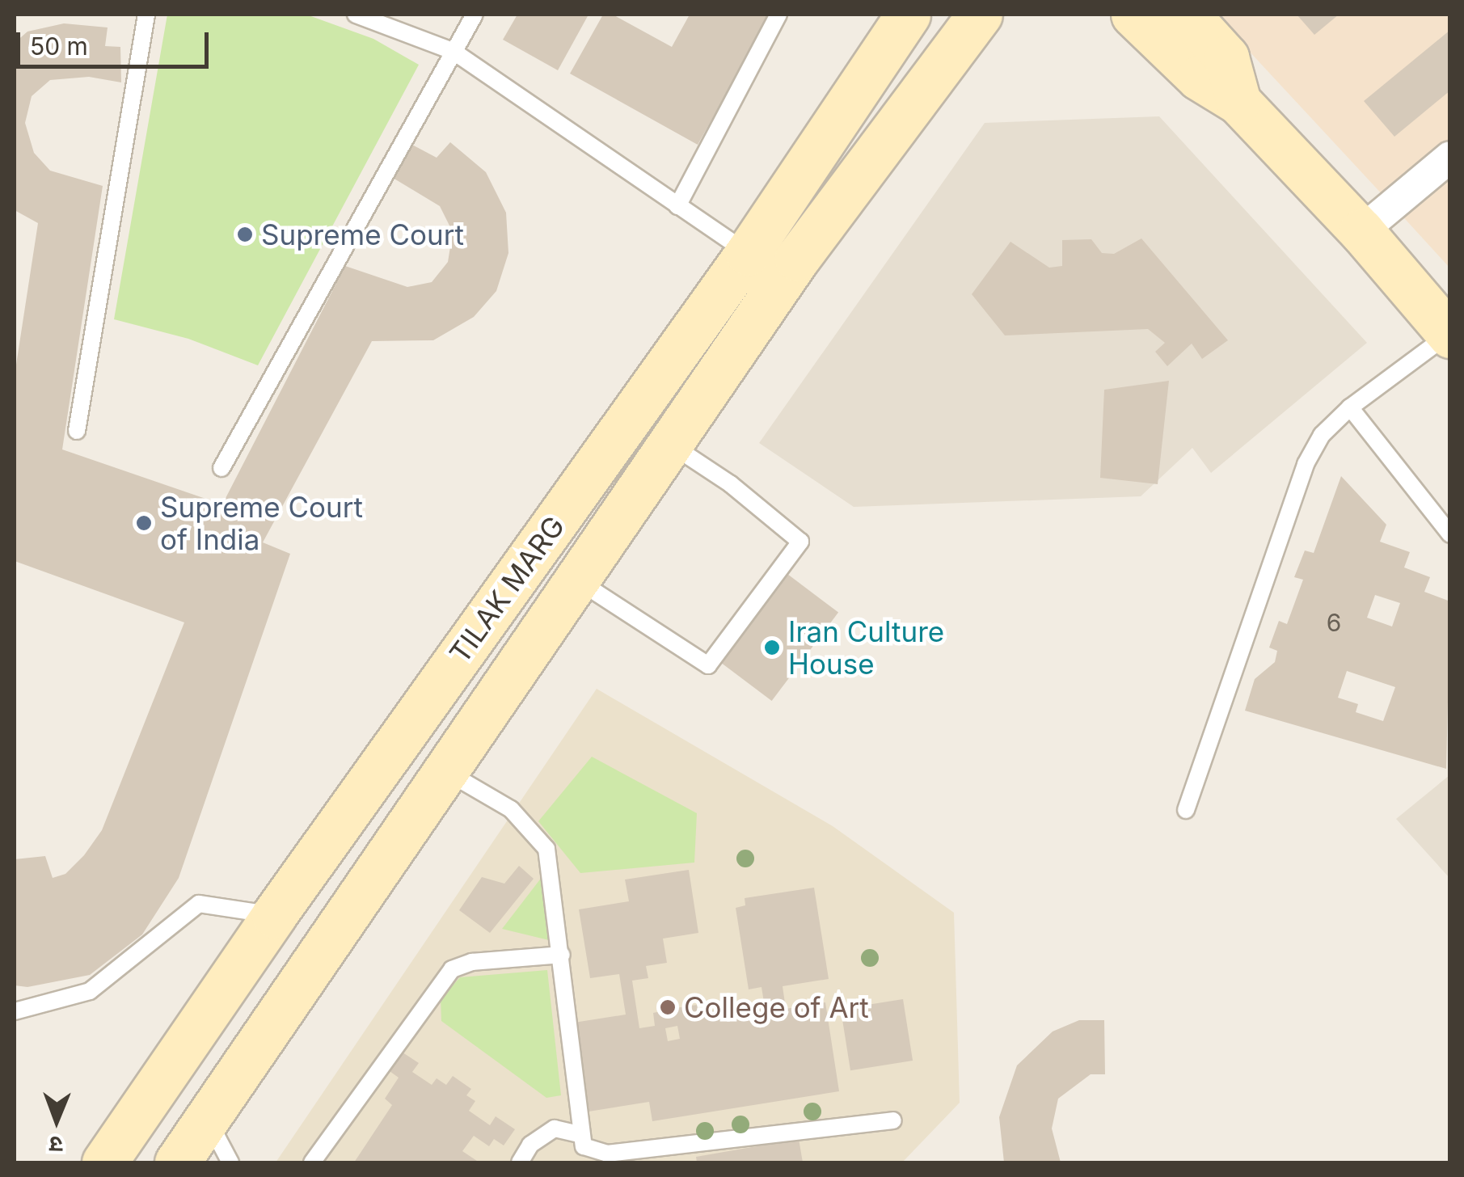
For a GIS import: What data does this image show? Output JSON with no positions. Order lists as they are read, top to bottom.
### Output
{
  "streets": {
    "main road": ["TILAK MARG"]
  },
  "places": [
    "Supreme Court",
    "Supreme Court of India",
    "Iran Culture House",
    "College of Art"
  ],
  "house_numbers": ["6"],
  "scale_bar": "50 m",
  "north": "bottom"
}
